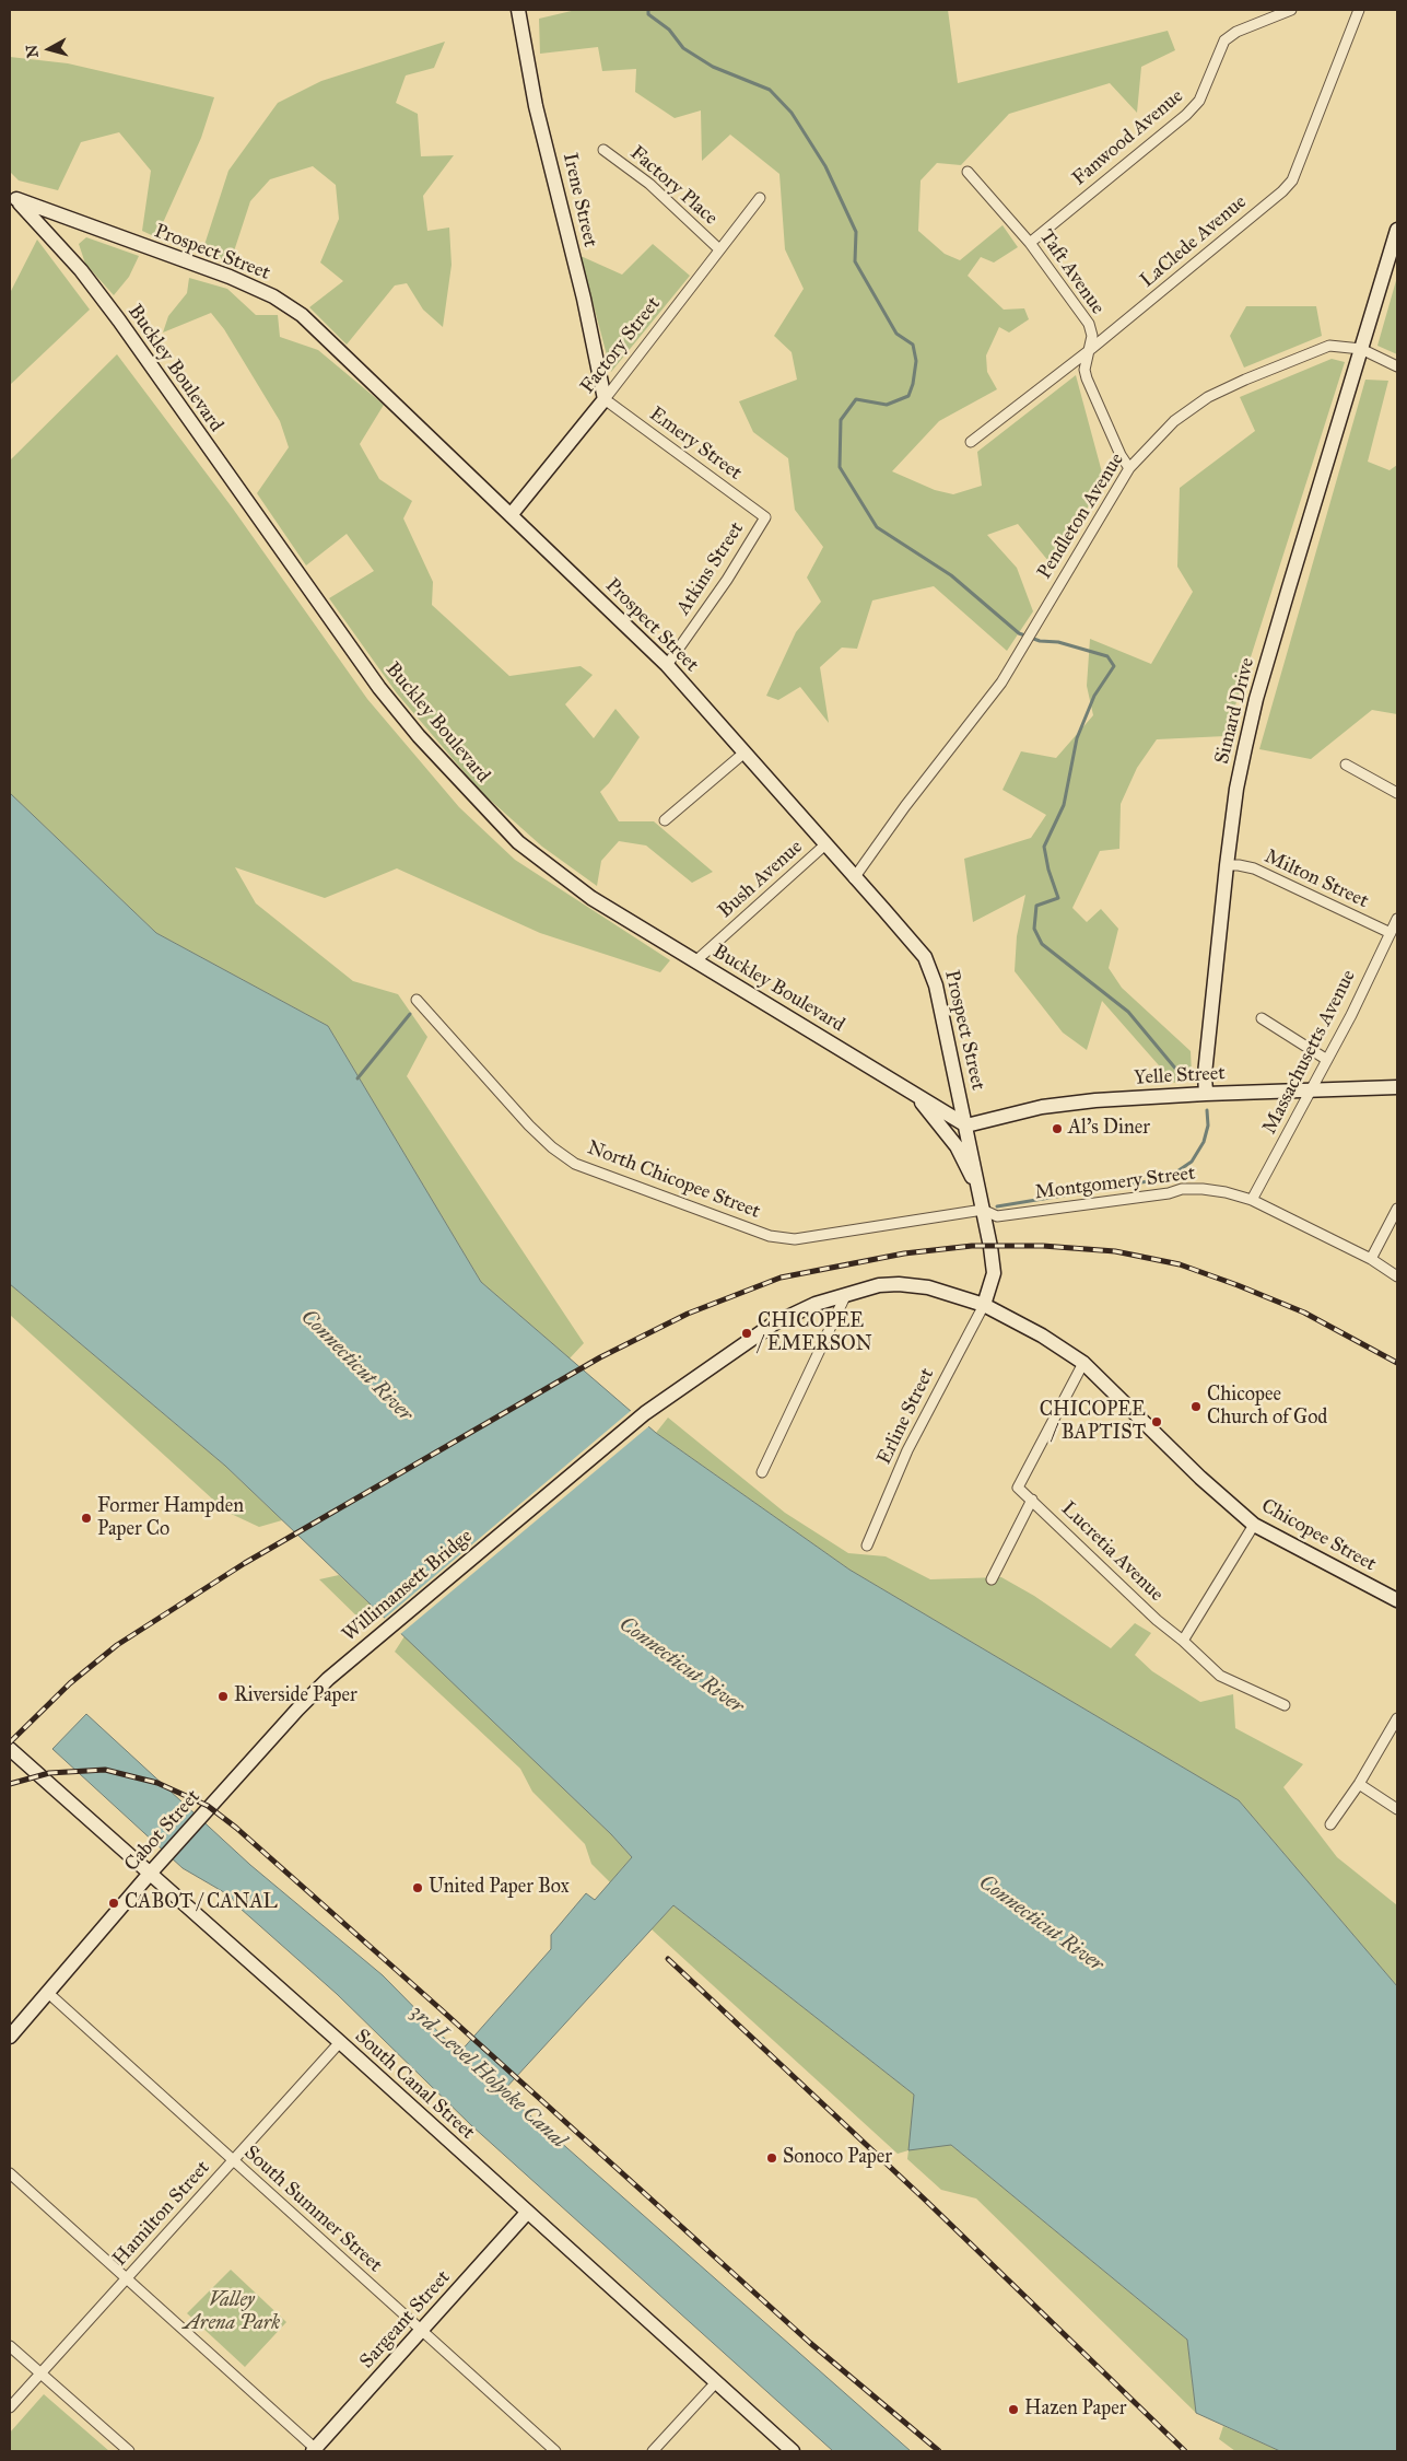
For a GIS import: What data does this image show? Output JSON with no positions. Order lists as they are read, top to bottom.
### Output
{
  "streets": {
    "street": [
      "Fanwood Avenue",
      "Factory Place",
      "Irene Street",
      "LaClede Avenue",
      "Prospect Street",
      "Taft Avenue",
      "Factory Street",
      "Buckley Boulevard",
      "Emery Street",
      "Pendleton Avenue",
      "Atkins Street",
      "Simard Drive",
      "Bush Avenue",
      "Milton Street",
      "Massachusetts Avenue",
      "Yelle Street",
      "North Chicopee Street",
      "Montgomery Street",
      "Erline Street",
      "Chicopee Street",
      "Lucretia Avenue",
      "Willimansett Bridge",
      "Cabot Street",
      "South Canal Street",
      "South Summer Street",
      "Hamilton Street",
      "Sargeant Street"
    ]
  },
  "crossings": [
    ["Fanwood Avenue", "Taft Avenue"],
    ["Factory Place", "Factory Street"],
    ["Irene Street", "Factory Street"],
    ["Irene Street", "Emery Street"],
    ["LaClede Avenue", "Taft Avenue"],
    ["Prospect Street", "Factory Street"],
    ["Prospect Street", "Buckley Boulevard"],
    ["Prospect Street", "Pendleton Avenue"],
    ["Prospect Street", "Atkins Street"],
    ["Prospect Street", "Bush Avenue"],
    ["Prospect Street", "Yelle Street"],
    ["Prospect Street", "North Chicopee Street"],
    ["Prospect Street", "Montgomery Street"],
    ["Prospect Street", "Erline Street"],
    ["Prospect Street", "Chicopee Street"],
    ["Taft Avenue", "Pendleton Avenue"],
    ["Factory Street", "Emery Street"],
    ["Buckley Boulevard", "Bush Avenue"],
    ["Buckley Boulevard", "Yelle Street"],
    ["Emery Street", "Atkins Street"],
    ["Pendleton Avenue", "Simard Drive"],
    ["Simard Drive", "Milton Street"],
    ["Simard Drive", "Yelle Street"],
    ["Milton Street", "Massachusetts Avenue"],
    ["Massachusetts Avenue", "Yelle Street"],
    ["Massachusetts Avenue", "Montgomery Street"],
    ["North Chicopee Street", "Montgomery Street"],
    ["Erline Street", "Chicopee Street"],
    ["Chicopee Street", "Lucretia Avenue"],
    ["Chicopee Street", "Willimansett Bridge"],
    ["Willimansett Bridge", "Cabot Street"],
    ["Cabot Street", "South Canal Street"],
    ["Cabot Street", "South Summer Street"],
    ["South Canal Street", "Hamilton Street"],
    ["South Canal Street", "Sargeant Street"],
    ["South Summer Street", "Hamilton Street"],
    ["South Summer Street", "Sargeant Street"]
  ],
  "water": ["Connecticut River", "3rd Level Holyoke Canal"],
  "parks": ["Valley Arena Park"],
  "places": [
    "Al's Diner",
    "CHICOPEE / EMERSON",
    "Chicopee Church of God",
    "CHICOPEE / BAPTIST",
    "Former Hampden Paper Co",
    "Riverside Paper",
    "United Paper Box",
    "CABOT / CANAL",
    "Sonoco Paper",
    "Hazen Paper"
  ],
  "north": "left"
}
